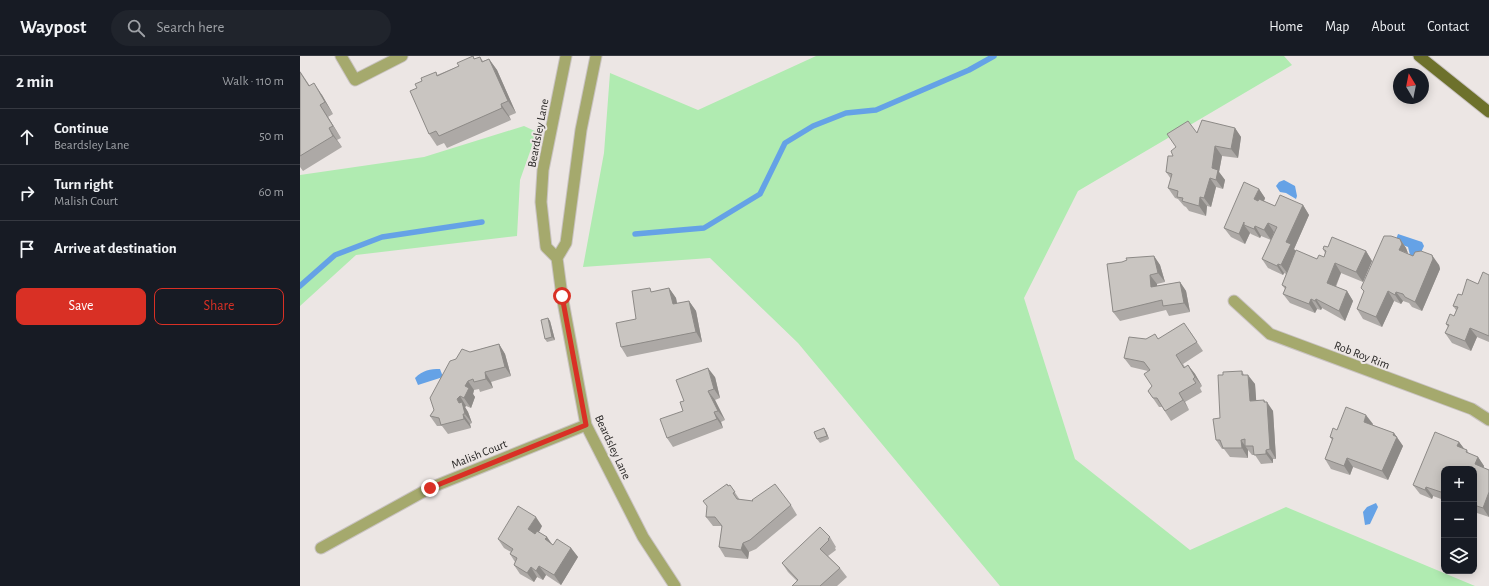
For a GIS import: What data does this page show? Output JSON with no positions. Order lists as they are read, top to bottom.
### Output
{
  "streets": {
    "street": ["Beardsley Lane", "Rob Roy Rim", "Malish Court"]
  },
  "crossings": [
    ["Beardsley Lane", "Malish Court"]
  ],
  "north": "top",
  "page": {
    "header": "Waypost",
    "search": "Search here",
    "nav": [
      "Home",
      "Map",
      "About",
      "Contact"
    ],
    "heading": ["2 min", "Walk · 110 m"],
    "list": [
      ["Continue", "Beardsley Lane", "50 m"],
      ["Turn right", "Malish Court", "60 m"],
      "Arrive at destination"
    ],
    "buttons": ["Save", "Share"],
    "map_buttons": ["+", "−"]
  }
}
